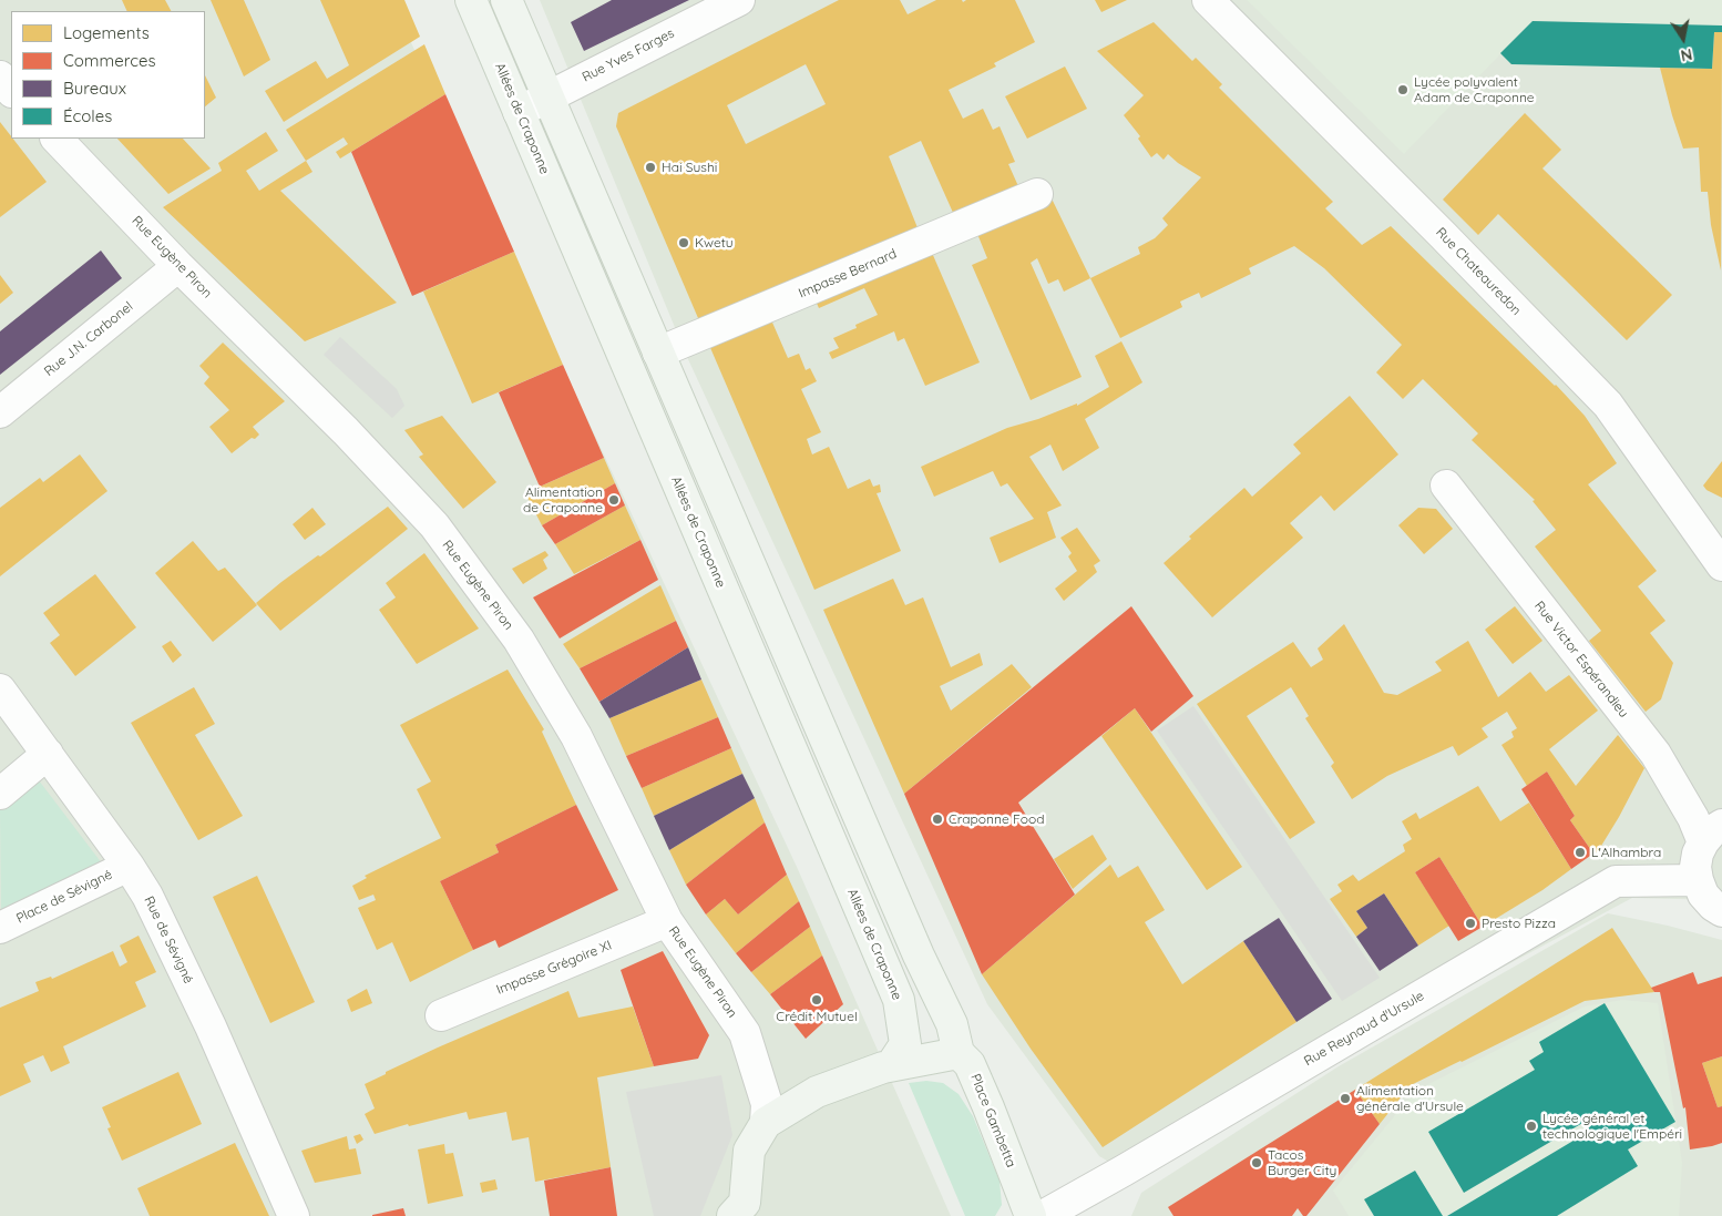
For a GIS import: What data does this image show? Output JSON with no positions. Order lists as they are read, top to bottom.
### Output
{
  "streets": {
    "main road": ["Allées de Craponne", "Place Gambetta"],
    "street": [
      "Rue Yves Farges",
      "Rue Eugène Piron",
      "Rue Chateauredon",
      "Impasse Bernard",
      "Rue J.N. Carbonel",
      "Rue Victor Espérandieu",
      "Place de Sévigné",
      "Rue de Sévigné",
      "Impasse Grégoire XI",
      "Rue Reynaud d'Ursule"
    ]
  },
  "crossings": [
    ["Rue Yves Farges", "Allées de Craponne"],
    ["Rue Eugène Piron", "Rue J.N. Carbonel"],
    ["Rue Eugène Piron", "Impasse Grégoire XI"],
    ["Place de Sévigné", "Rue de Sévigné"]
  ],
  "places": [
    "Lycée polyvalent Adam de Craponne",
    "Hai Sushi",
    "Kwetu",
    "Alimentation de Craponne",
    "Craponne Food",
    "L'Alhambra",
    "Presto Pizza",
    "Crédit Mutuel",
    "Alimentation générale d'Ursule",
    "Lycée général et technologique l'Empéri",
    "Tacos Burger City"
  ],
  "legend": [
    "Logements",
    "Commerces",
    "Bureaux",
    "Écoles"
  ],
  "north": "bottom"
}
